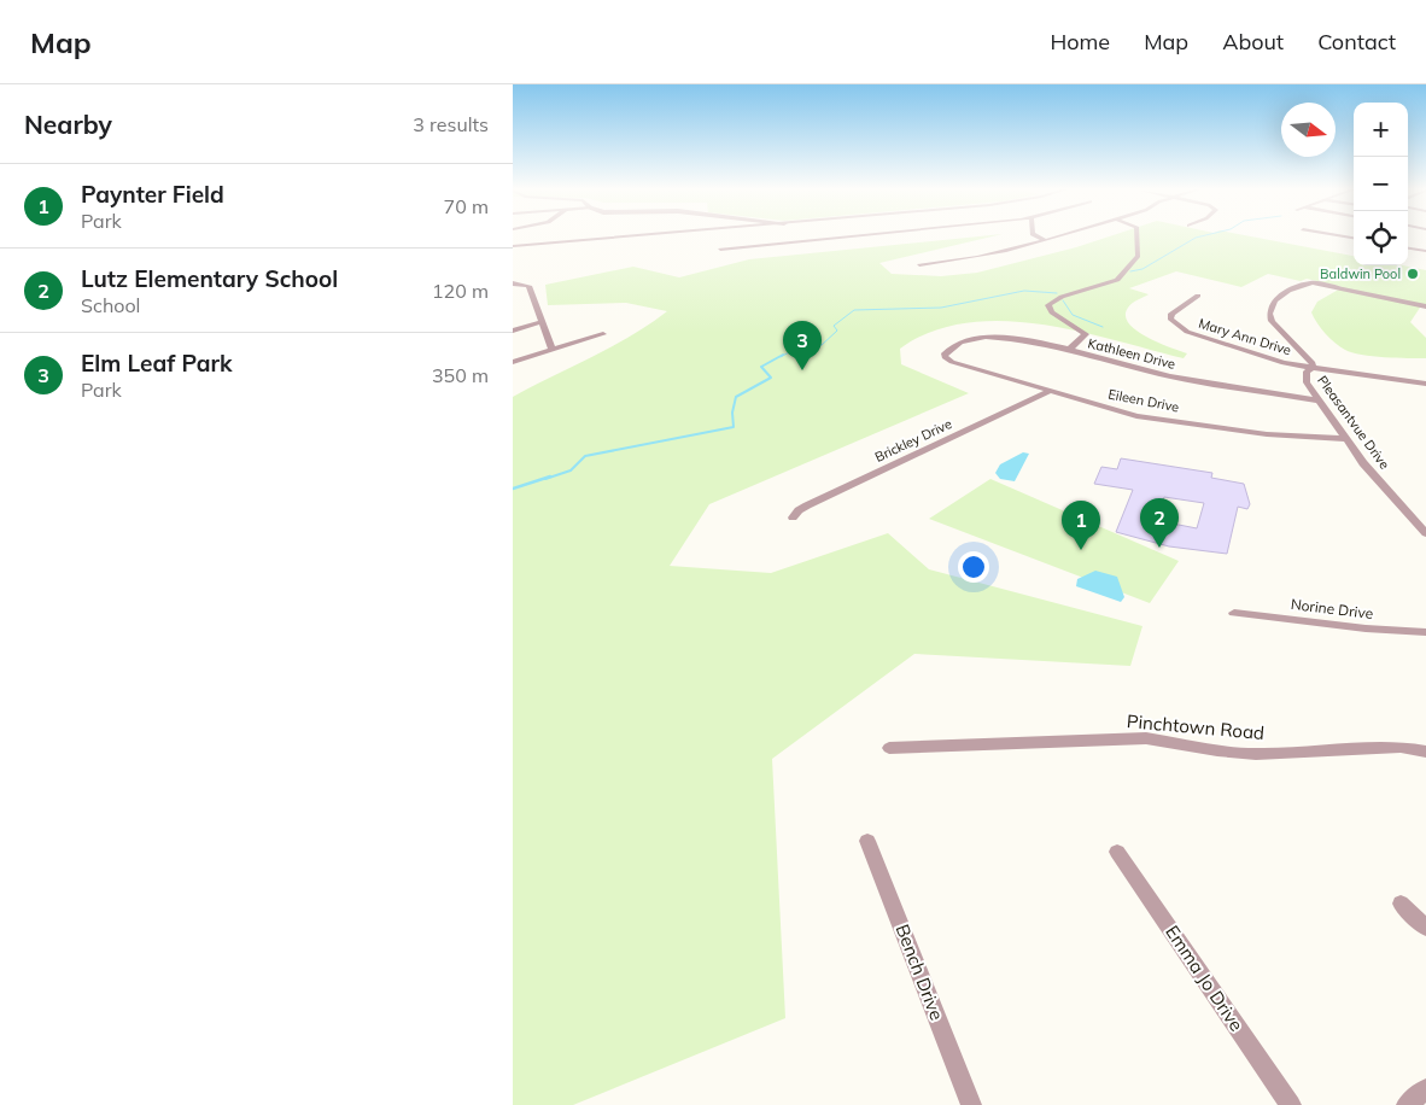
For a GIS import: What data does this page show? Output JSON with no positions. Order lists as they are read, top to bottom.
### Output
{
  "streets": {
    "street": [
      "Mary Ann Drive",
      "Kathleen Drive",
      "Eileen Drive",
      "Pleasantvue Drive",
      "Brickley Drive",
      "Norine Drive",
      "Pinchtown Road",
      "Bench Drive",
      "Emma Jo Drive"
    ]
  },
  "crossings": [
    ["Mary Ann Drive", "Pleasantvue Drive"],
    ["Kathleen Drive", "Eileen Drive"],
    ["Kathleen Drive", "Pleasantvue Drive"],
    ["Eileen Drive", "Pleasantvue Drive"],
    ["Eileen Drive", "Brickley Drive"]
  ],
  "places": ["Baldwin Pool"],
  "north": "right",
  "page": {
    "header": "Map",
    "nav": [
      "Home",
      "Map",
      "About",
      "Contact"
    ],
    "heading": ["Nearby", "3 results"],
    "map_buttons": ["+", "−"],
    "list": [
      {
        "mark": "1",
        "name": "Paynter Field",
        "note": "Park",
        "value": "70 m"
      },
      {
        "mark": "2",
        "name": "Lutz Elementary School",
        "note": "School",
        "value": "120 m"
      },
      {
        "mark": "3",
        "name": "Elm Leaf Park",
        "note": "Park",
        "value": "350 m"
      }
    ],
    "pins": ["3", "2", "1"]
  }
}
